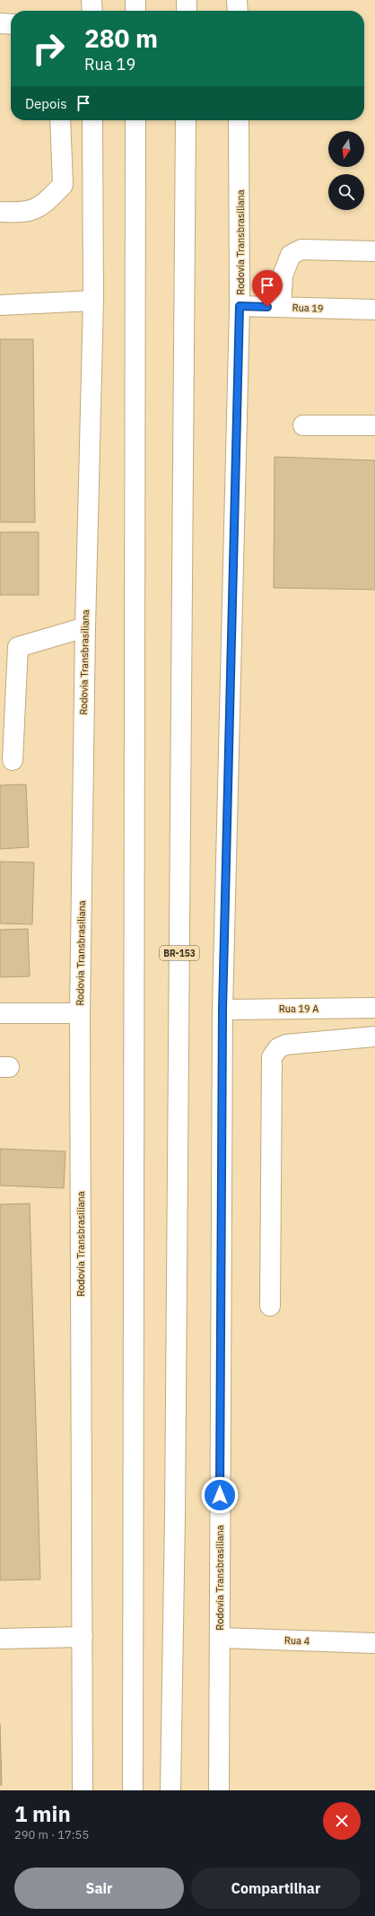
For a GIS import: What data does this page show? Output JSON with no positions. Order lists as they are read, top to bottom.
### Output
{
  "streets": {
    "main road": [
      "Rodovia Transbrasiliana",
      "Rua 19",
      "BR-153",
      "Rua 19 A",
      "Rua 4"
    ]
  },
  "crossings": [
    ["Rodovia Transbrasiliana", "Rua 19"],
    ["Rodovia Transbrasiliana", "Rua 19 A"],
    ["Rodovia Transbrasiliana", "Rua 4"]
  ],
  "north": "bottom",
  "page": {
    "turn": ["280 m", "Rua 19"],
    "then": "Depois",
    "heading": ["1 min", "290 m · 17:55"],
    "buttons": ["Sair", "Compartilhar"]
  }
}
